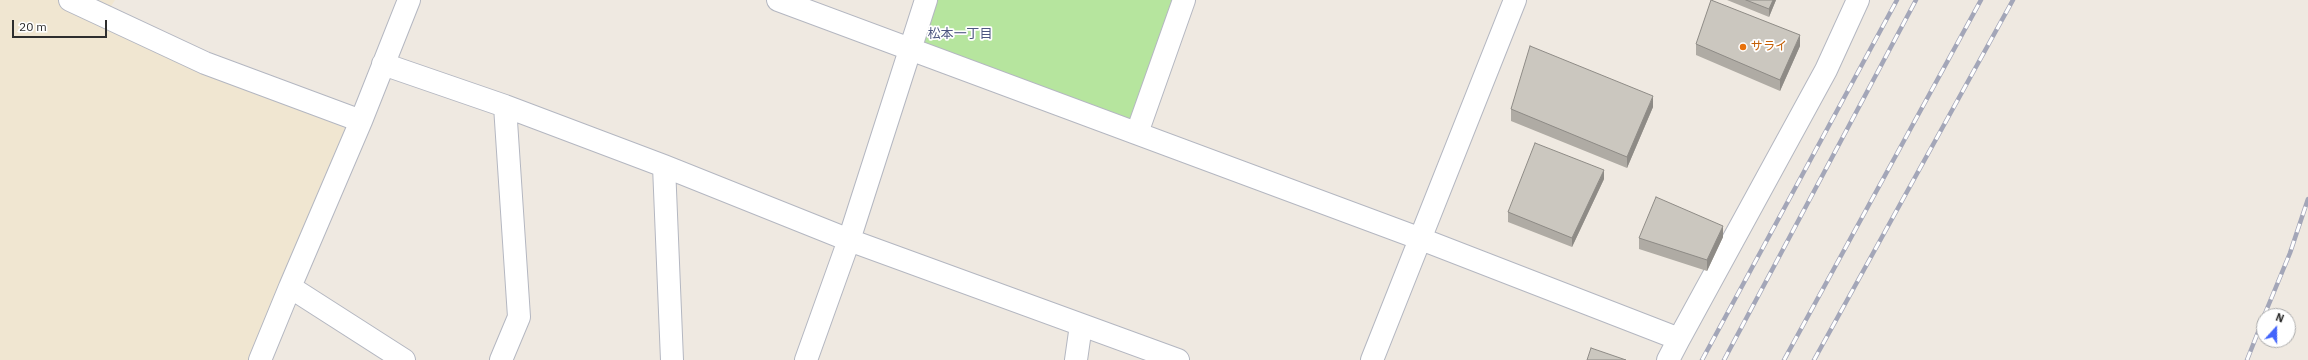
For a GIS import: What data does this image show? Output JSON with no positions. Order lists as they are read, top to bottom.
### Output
{
  "districts": ["松本一丁目"],
  "places": ["サライ"],
  "scale_bar": "20 m",
  "north": "top"
}
